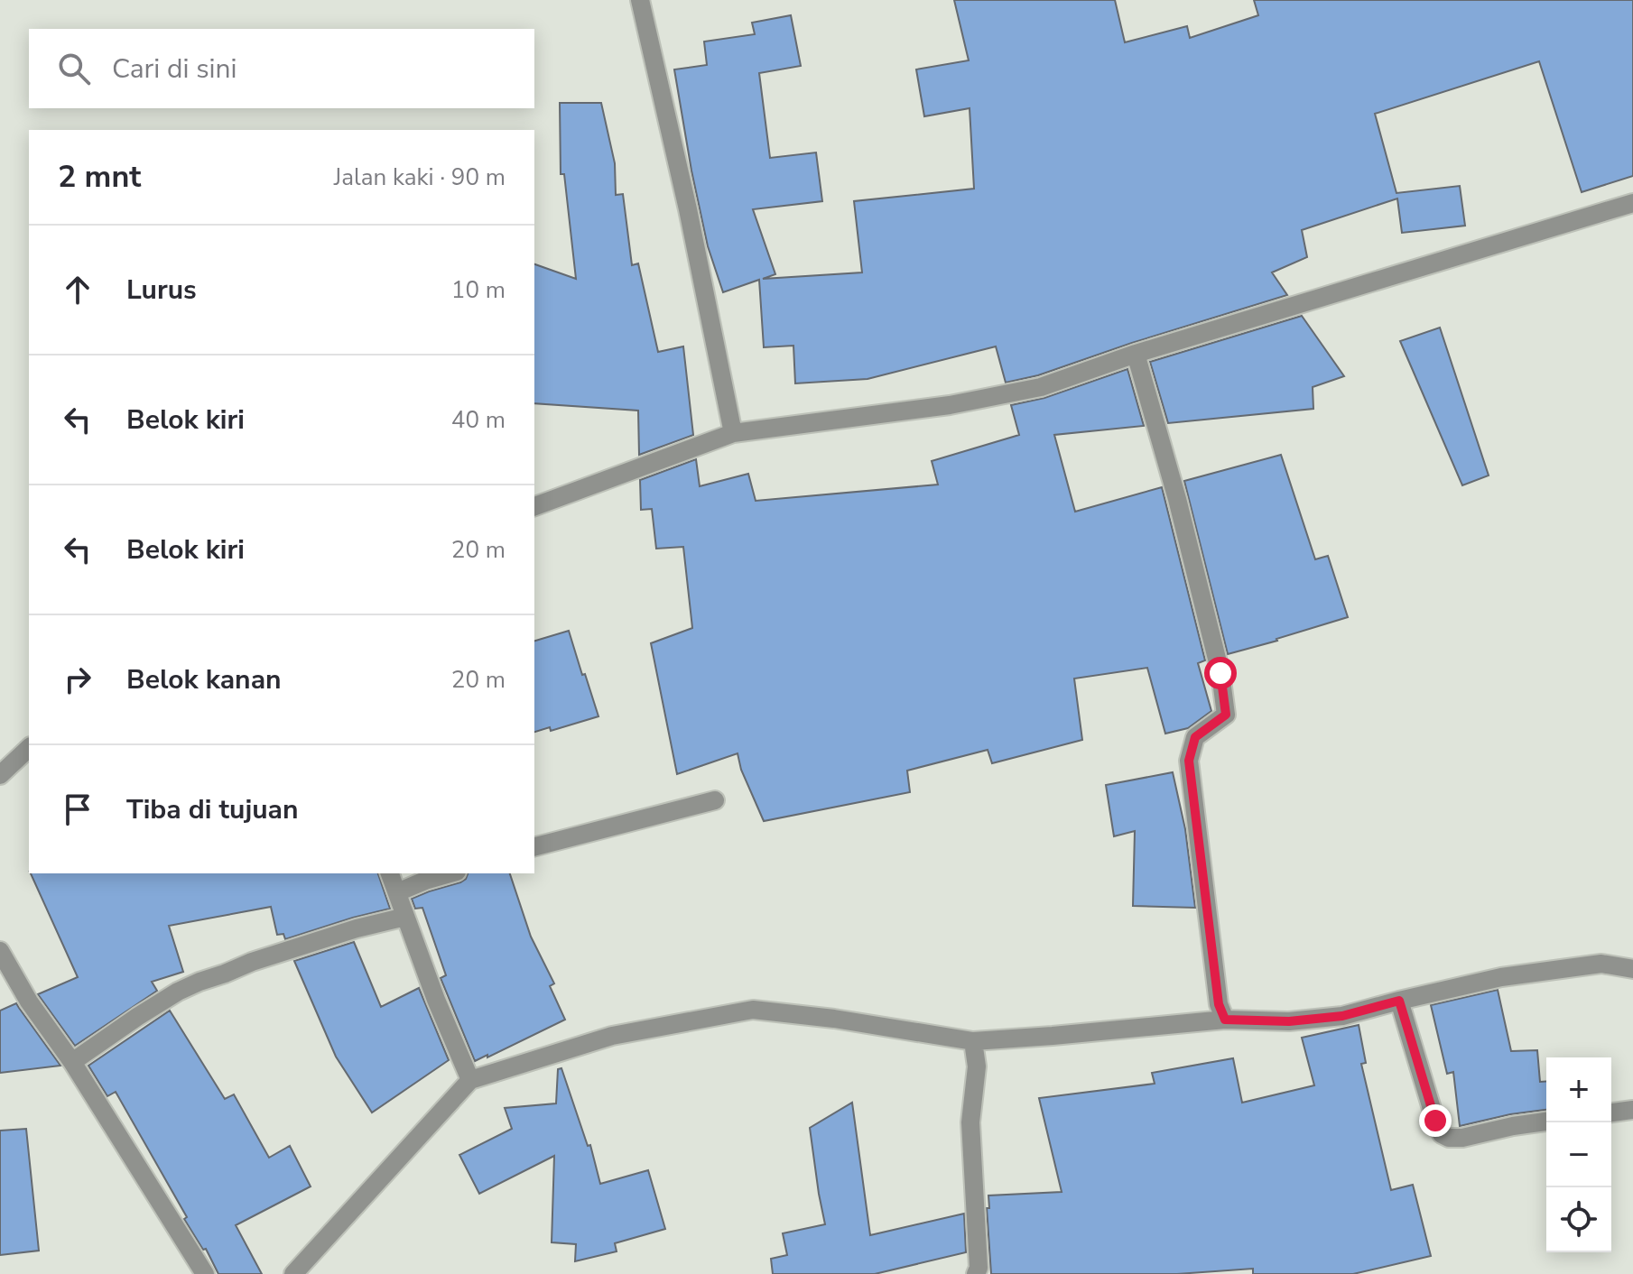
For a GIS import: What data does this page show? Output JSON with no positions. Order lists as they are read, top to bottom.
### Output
{
  "page": {
    "search": "Cari di sini",
    "heading": ["2 mnt", "Jalan kaki · 90 m"],
    "list": [
      ["Lurus", "10 m"],
      ["Belok kiri", "40 m"],
      ["Belok kiri", "20 m"],
      ["Belok kanan", "20 m"],
      "Tiba di tujuan"
    ],
    "map_buttons": ["+", "−"]
  }
}
